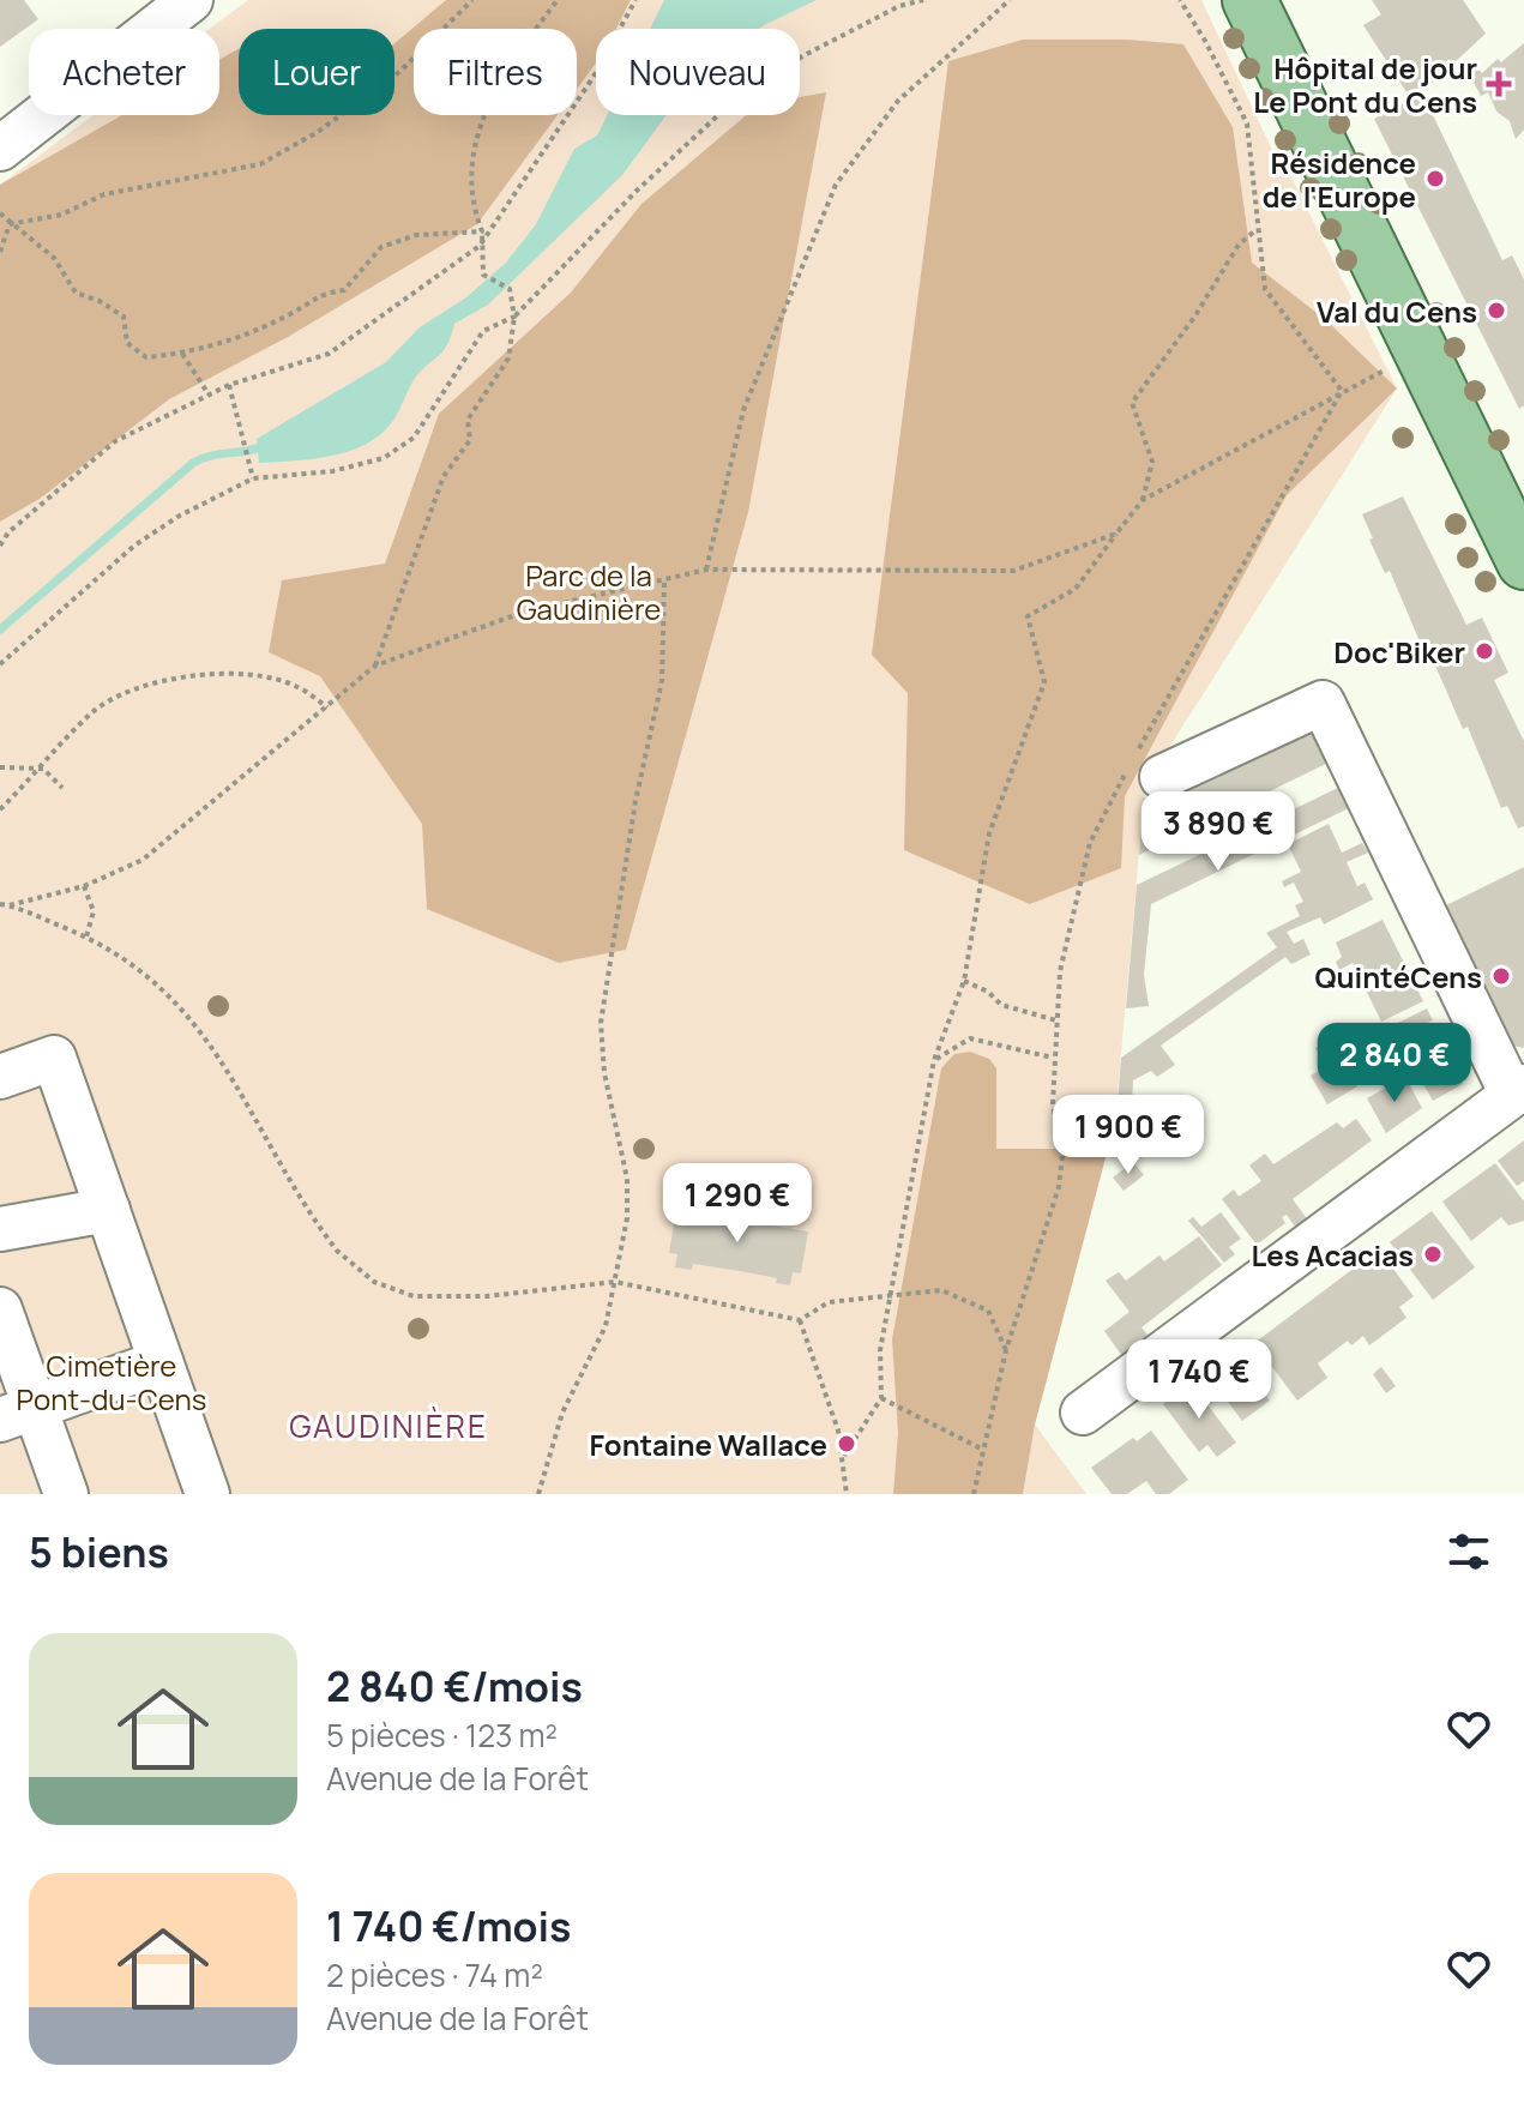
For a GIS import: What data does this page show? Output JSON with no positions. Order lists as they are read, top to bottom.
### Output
{
  "districts": ["GAUDINIÈRE"],
  "parks": ["Parc de la Gaudinière", "Cimetière Pont-du-Cens"],
  "places": {
    "health": ["Hôpital de jour Le Pont du Cens"],
    "other": [
      "Résidence de l'Europe",
      "Val du Cens",
      "Doc'Biker",
      "QuintéCens",
      "Les Acacias",
      "Fontaine Wallace"
    ]
  },
  "page": {
    "chip": [
      "Acheter",
      "Louer",
      "Filtres",
      "Nouveau"
    ],
    "price": [
      "3 890 €",
      "2 840 €",
      "1 900 €",
      "1 290 €",
      "1 740 €"
    ],
    "heading": "5 biens",
    "list": [
      {
        "name": "2 840 €/mois",
        "note": "5 pièces · 123 m² · Avenue de la Forêt"
      },
      {
        "name": "1 740 €/mois",
        "note": "2 pièces · 74 m² · Avenue de la Forêt"
      }
    ]
  }
}
